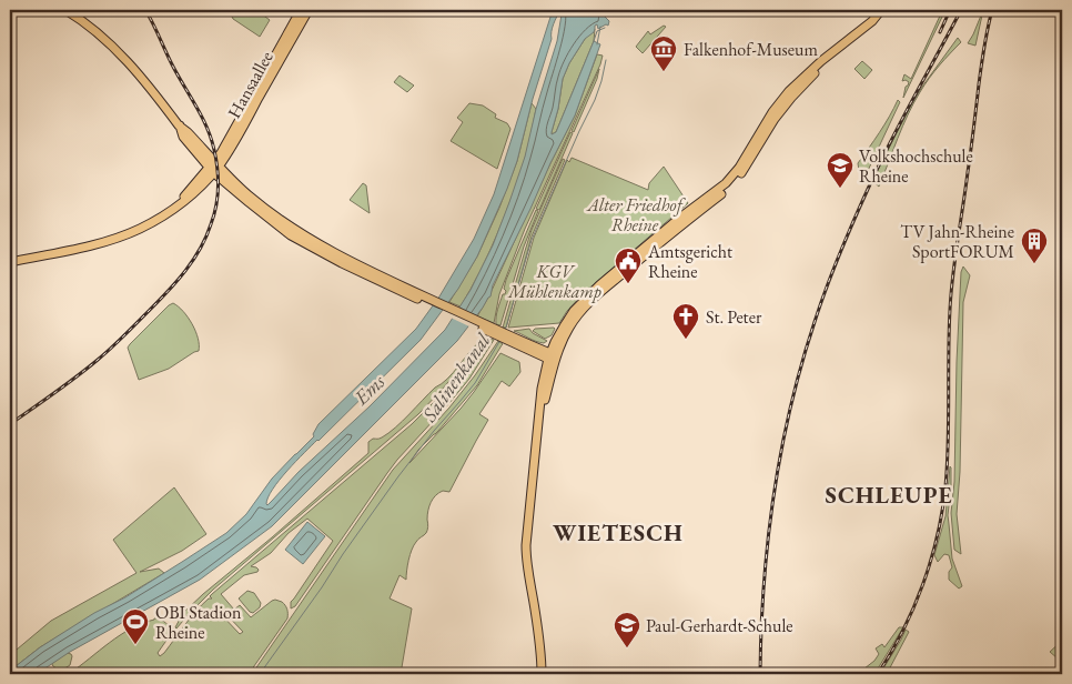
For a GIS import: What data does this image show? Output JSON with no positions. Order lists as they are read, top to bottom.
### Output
{
  "streets": {
    "main road": ["Hansaallee"]
  },
  "districts": ["SCHLEUPE", "WIETESCH"],
  "water": ["Salinenkanal", "Ems"],
  "parks": ["Alter Friedhof Rheine", "KGV Mühlenkamp"],
  "places": {
    "museum": ["Falkenhof-Museum"],
    "school or university": ["Volkshochschule Rheine", "Paul-Gerhardt-Schule"],
    "building": ["TV Jahn-Rheine SportFORUM"],
    "public building": ["Amtsgericht Rheine"],
    "church": ["St. Peter"],
    "sports": ["OBI Stadion Rheine"]
  }
}
